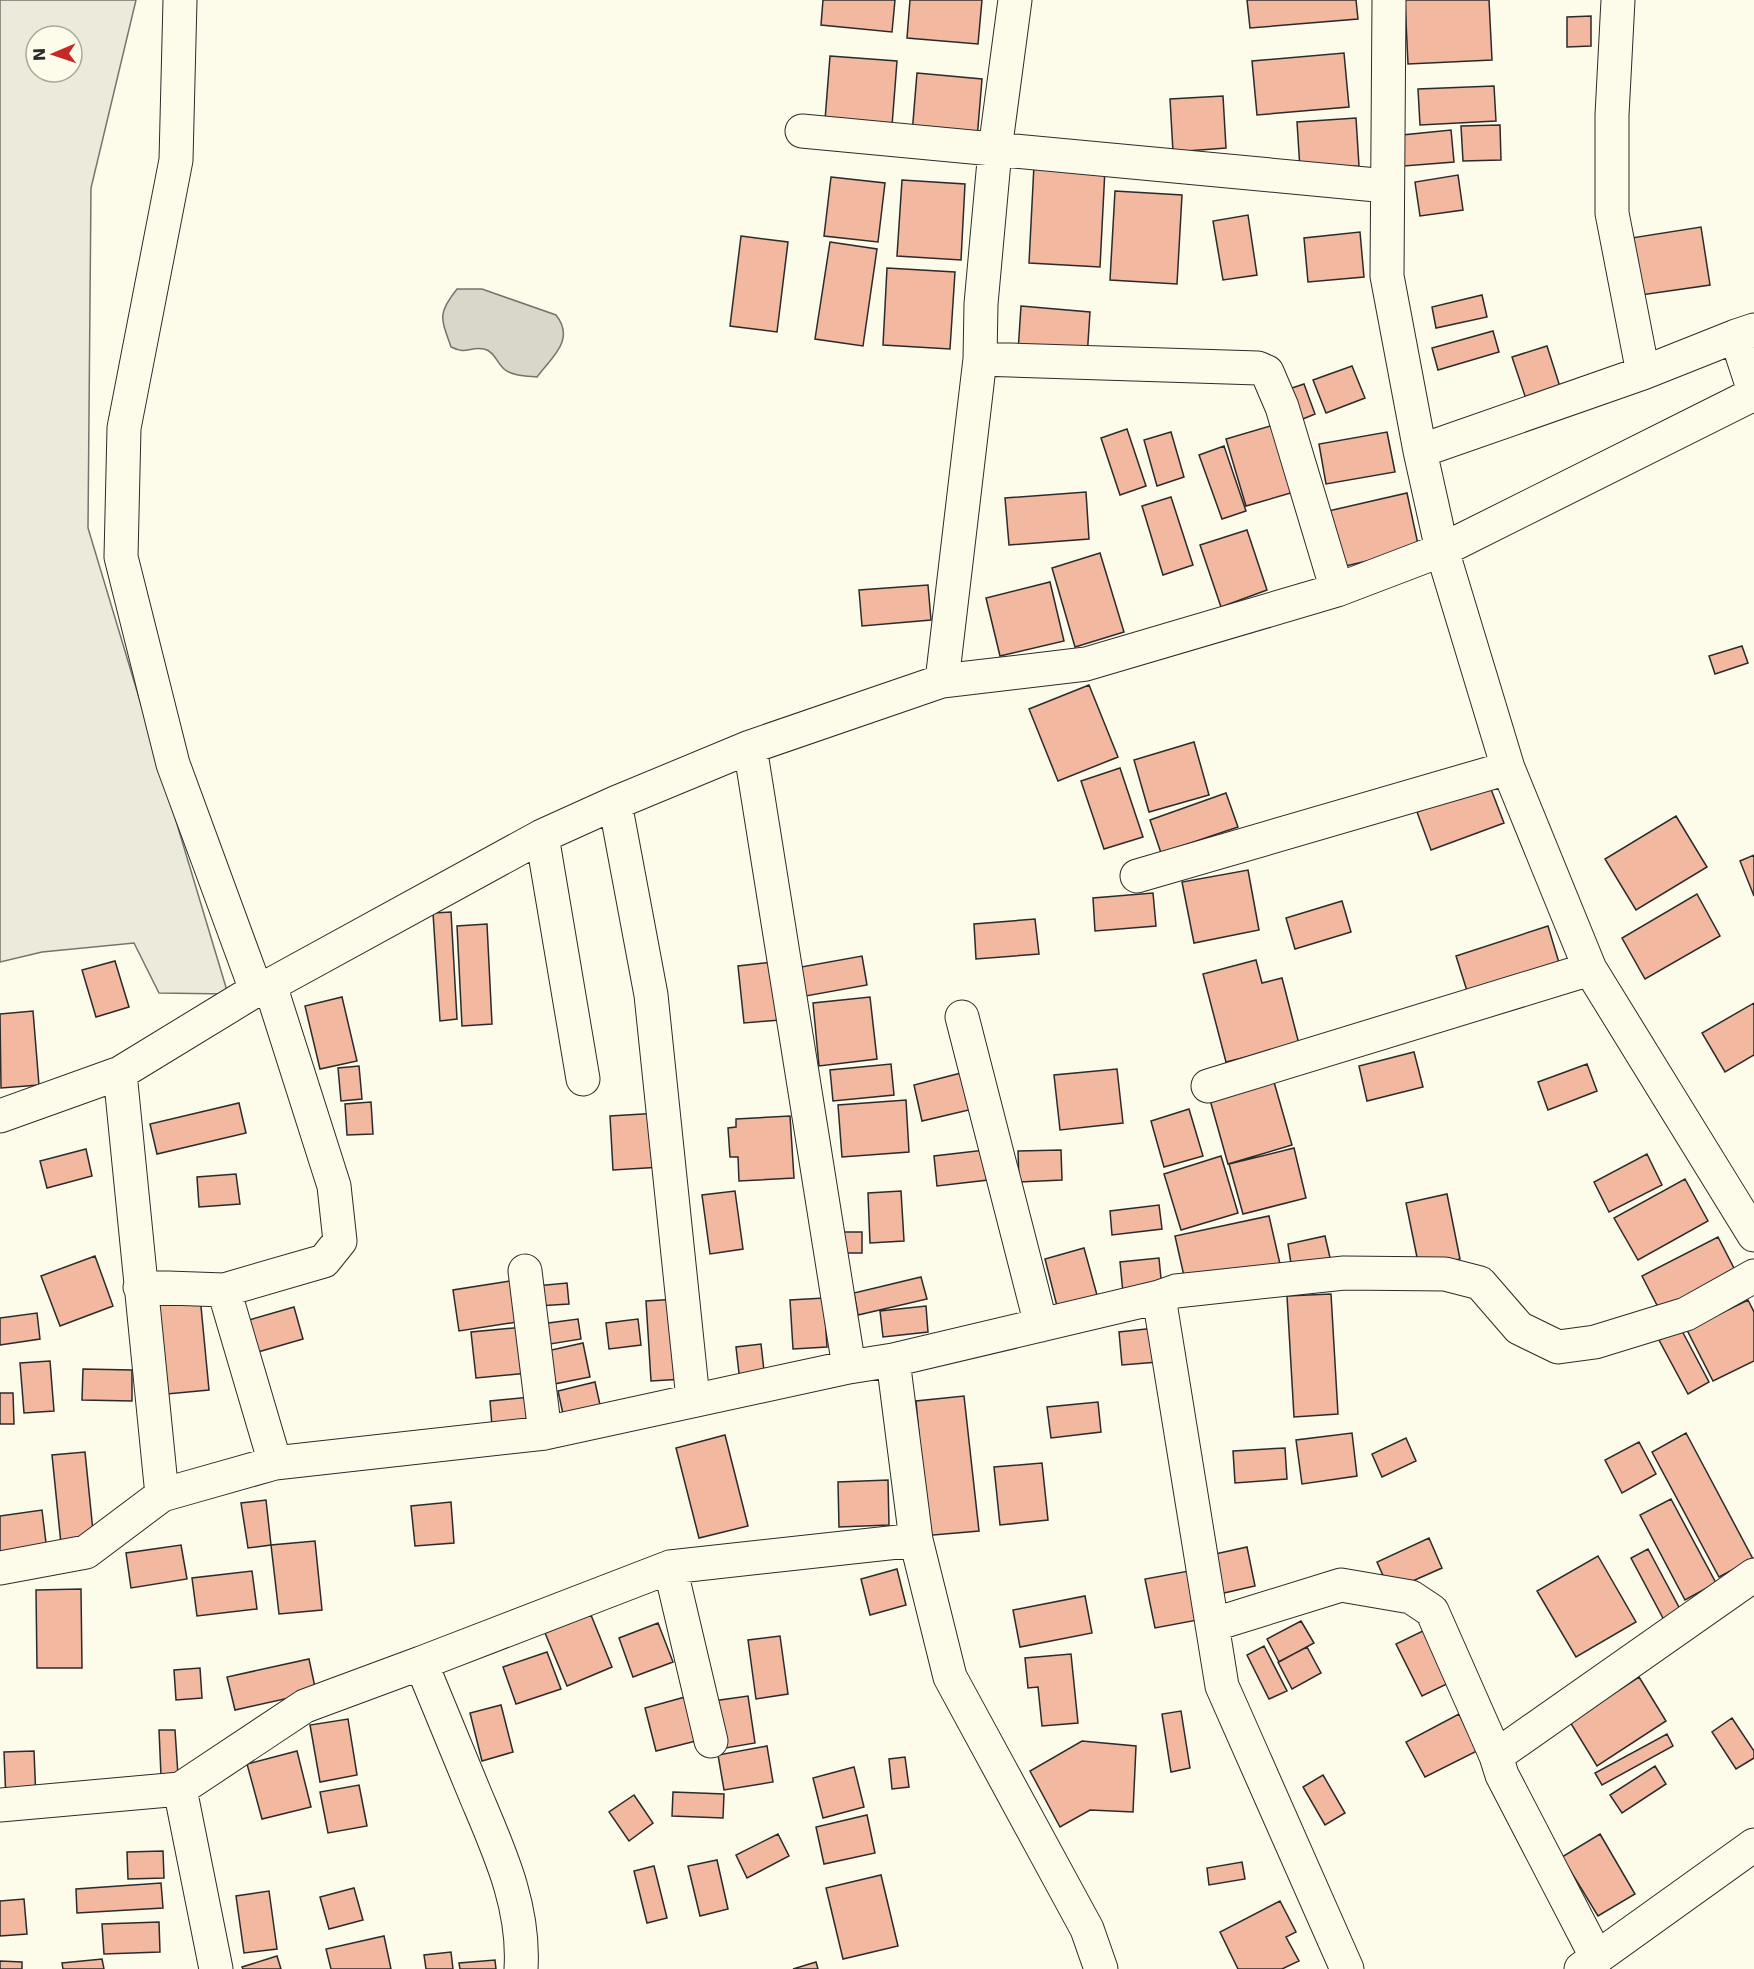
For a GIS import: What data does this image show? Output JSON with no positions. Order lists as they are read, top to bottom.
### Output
{
  "north": "left"
}
